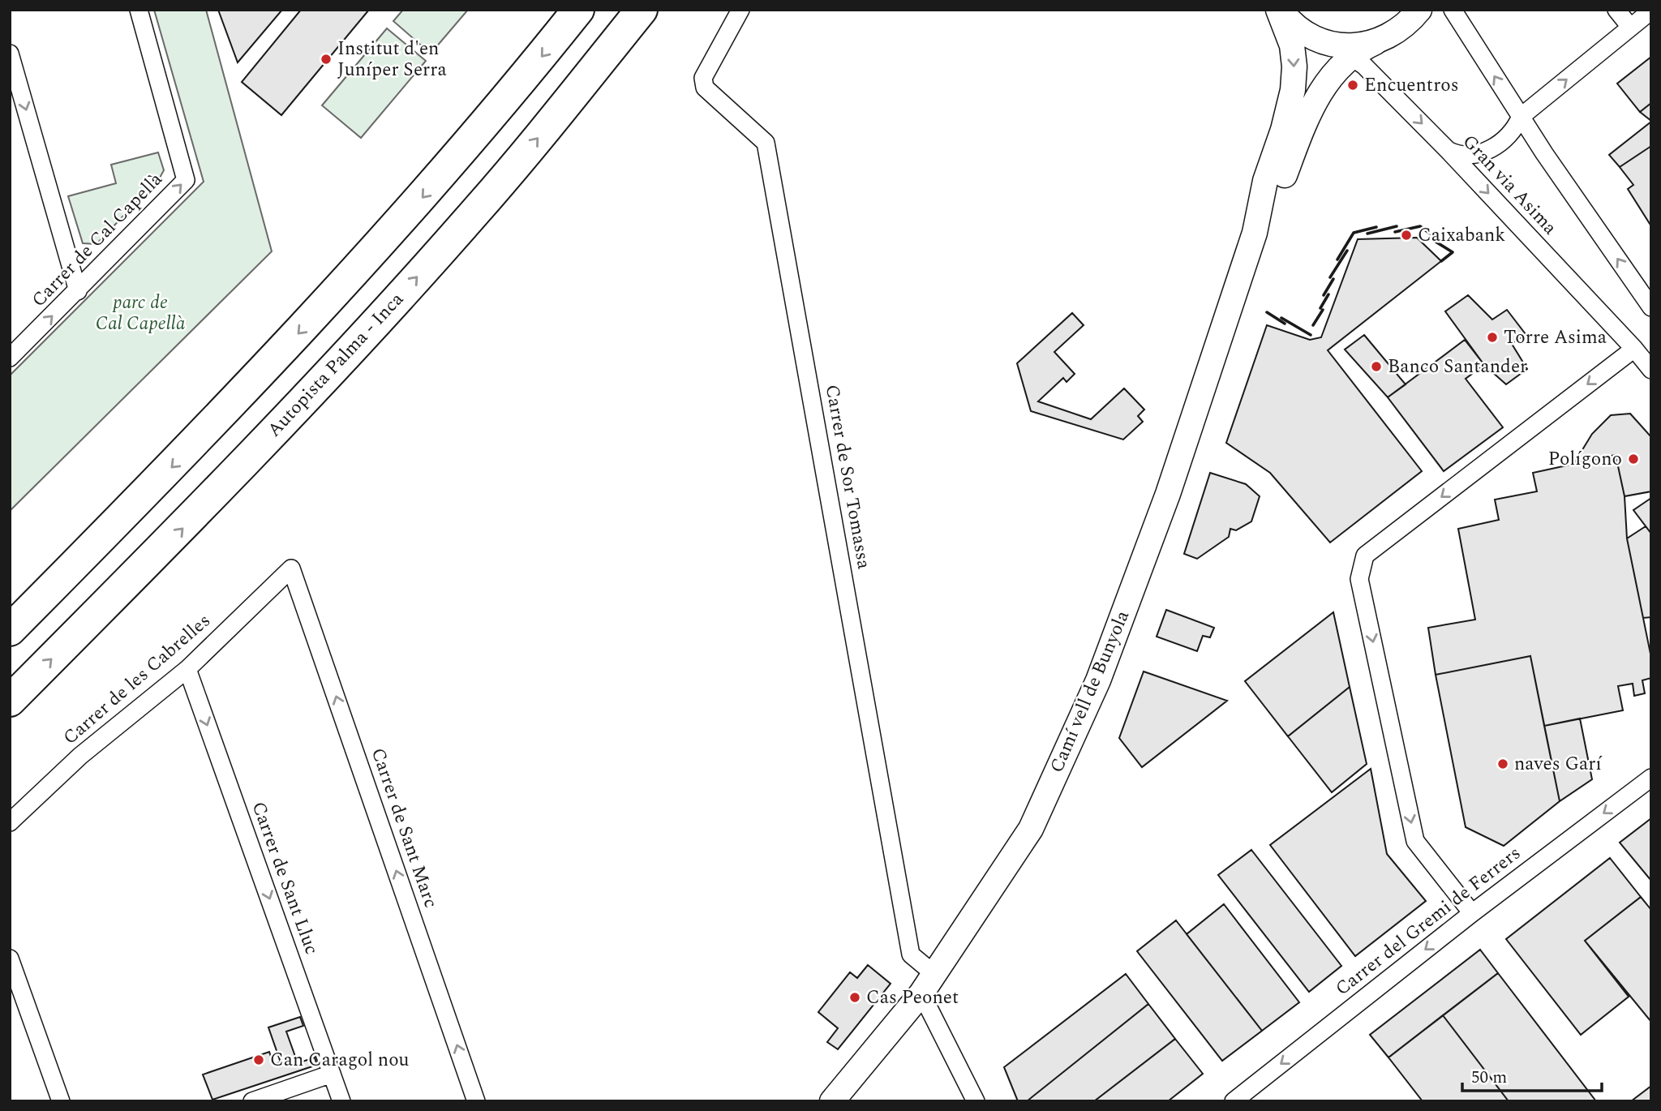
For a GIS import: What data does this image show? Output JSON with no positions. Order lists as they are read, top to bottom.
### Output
{
  "streets": {
    "highway": ["Autopista Palma - Inca"],
    "main road": ["Camí vell de Bunyola"],
    "street": [
      "Gran via Asima",
      "Carrer de Cal Capellà",
      "Carrer de Sor Tomassa",
      "Carrer de les Cabrelles",
      "Carrer de Sant Marc",
      "Carrer de Sant Lluc",
      "Carrer del Gremi de Ferrers"
    ]
  },
  "crossings": [
    ["Carrer de Sor Tomassa", "Camí vell de Bunyola"],
    ["Carrer de les Cabrelles", "Carrer de Sant Marc"],
    ["Carrer de les Cabrelles", "Carrer de Sant Lluc"]
  ],
  "one_way": [
    "Carrer de Cal Capellà",
    "Carrer de Sant Marc",
    "Carrer de Sant Lluc",
    "Carrer del Gremi de Ferrers"
  ],
  "parks": ["parc de Cal Capellà"],
  "places": [
    "Institut d'en Juníper Serra",
    "Encuentros",
    "Caixabank",
    "Torre Asima",
    "Banco Santander",
    "Polígono",
    "naves Garí",
    "Cas Peonet",
    "Can Caragol nou"
  ],
  "scale_bar": "50 m"
}
